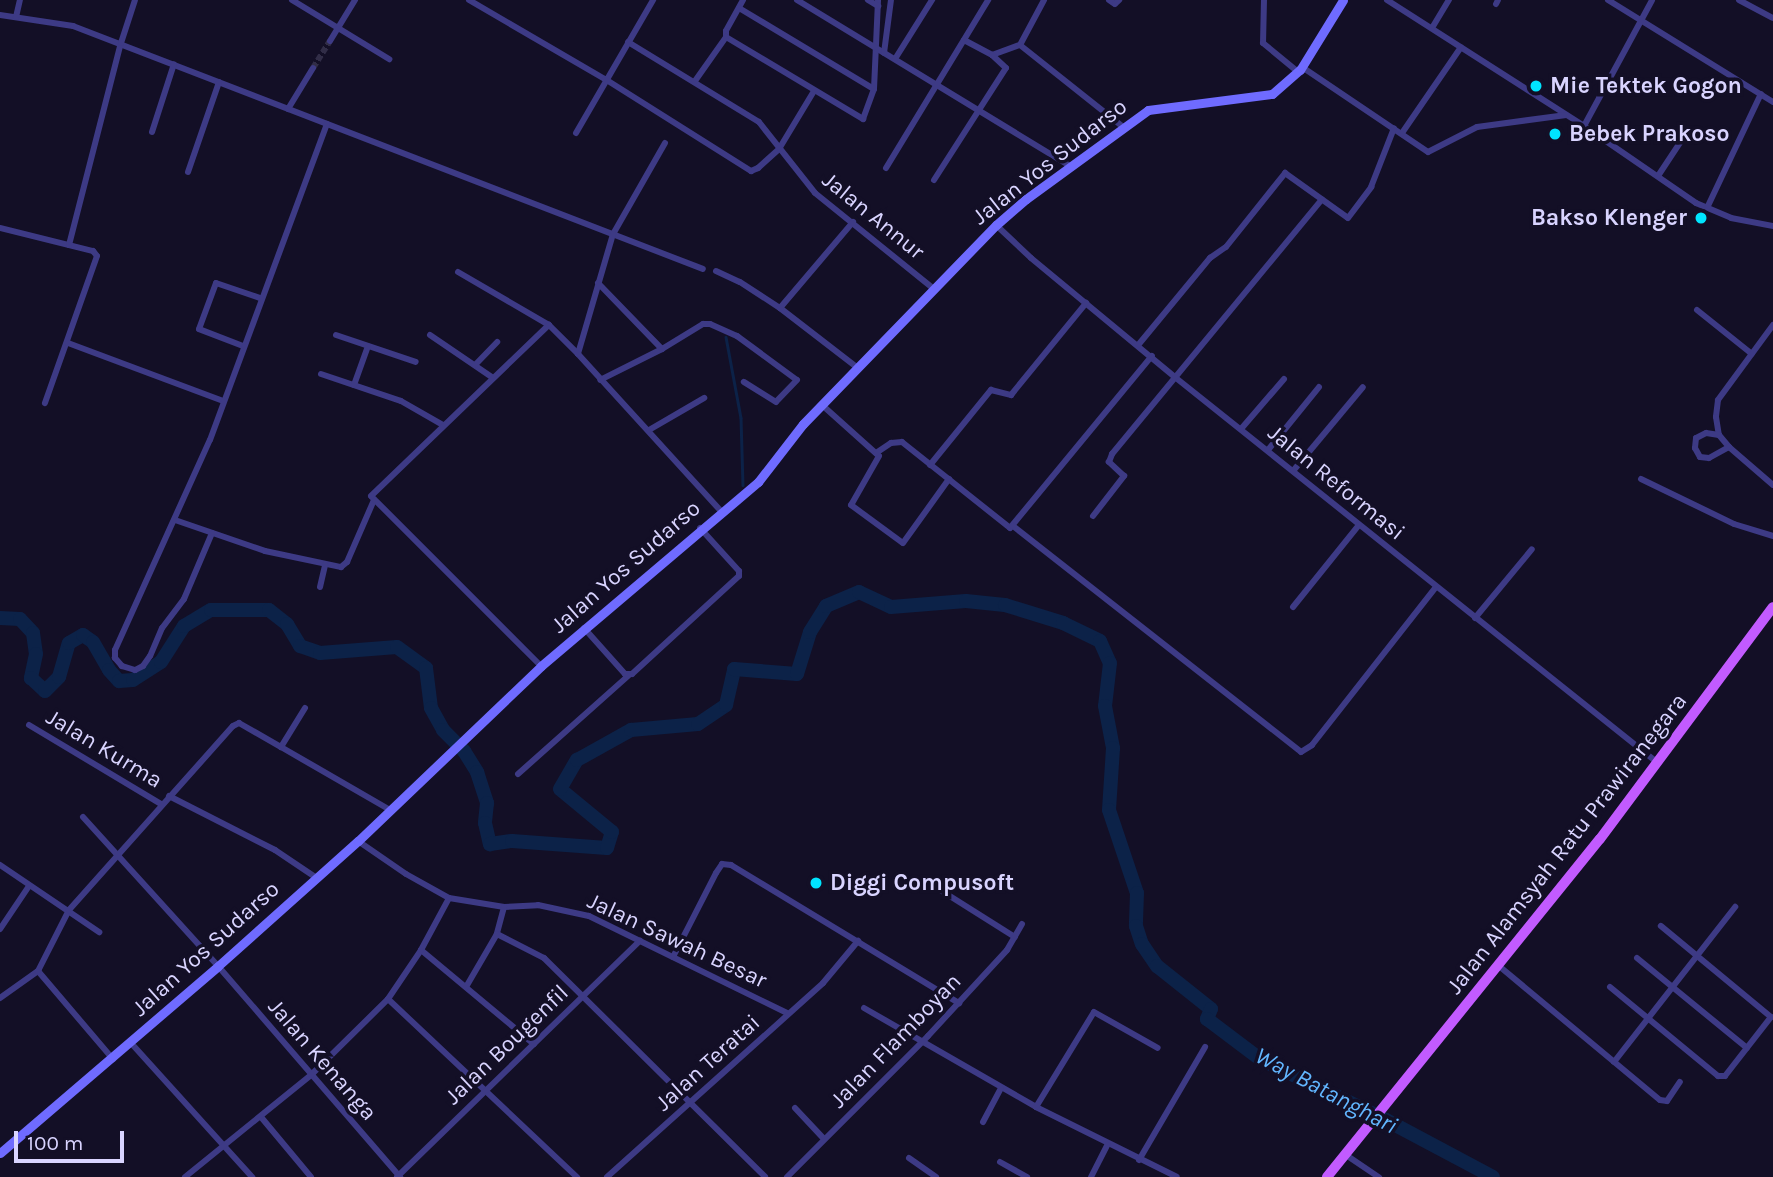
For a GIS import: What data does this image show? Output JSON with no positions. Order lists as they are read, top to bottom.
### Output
{
  "streets": {
    "main road": ["Jalan Alamsyah Ratu Prawiranegara"],
    "street": [
      "Jalan Yos Sudarso",
      "Jalan Annur",
      "Jalan Reformasi",
      "Jalan Kurma",
      "Jalan Sawah Besar",
      "Jalan Flamboyan",
      "Jalan Bougenfil",
      "Jalan Kenanga",
      "Jalan Teratai"
    ]
  },
  "crossings": [
    ["Jalan Yos Sudarso", "Jalan Annur"],
    ["Jalan Yos Sudarso", "Jalan Reformasi"],
    ["Jalan Yos Sudarso", "Jalan Sawah Besar"],
    ["Jalan Yos Sudarso", "Jalan Kenanga"],
    ["Jalan Reformasi", "Jalan Alamsyah Ratu Prawiranegara"],
    ["Jalan Sawah Besar", "Jalan Bougenfil"],
    ["Jalan Sawah Besar", "Jalan Teratai"],
    ["Jalan Bougenfil", "Jalan Kenanga"]
  ],
  "water": ["Way Batanghari"],
  "places": [
    "Mie Tektek Gogon",
    "Bebek Prakoso",
    "Bakso Klenger",
    "Diggi Compusoft"
  ],
  "scale_bar": "100 m"
}
